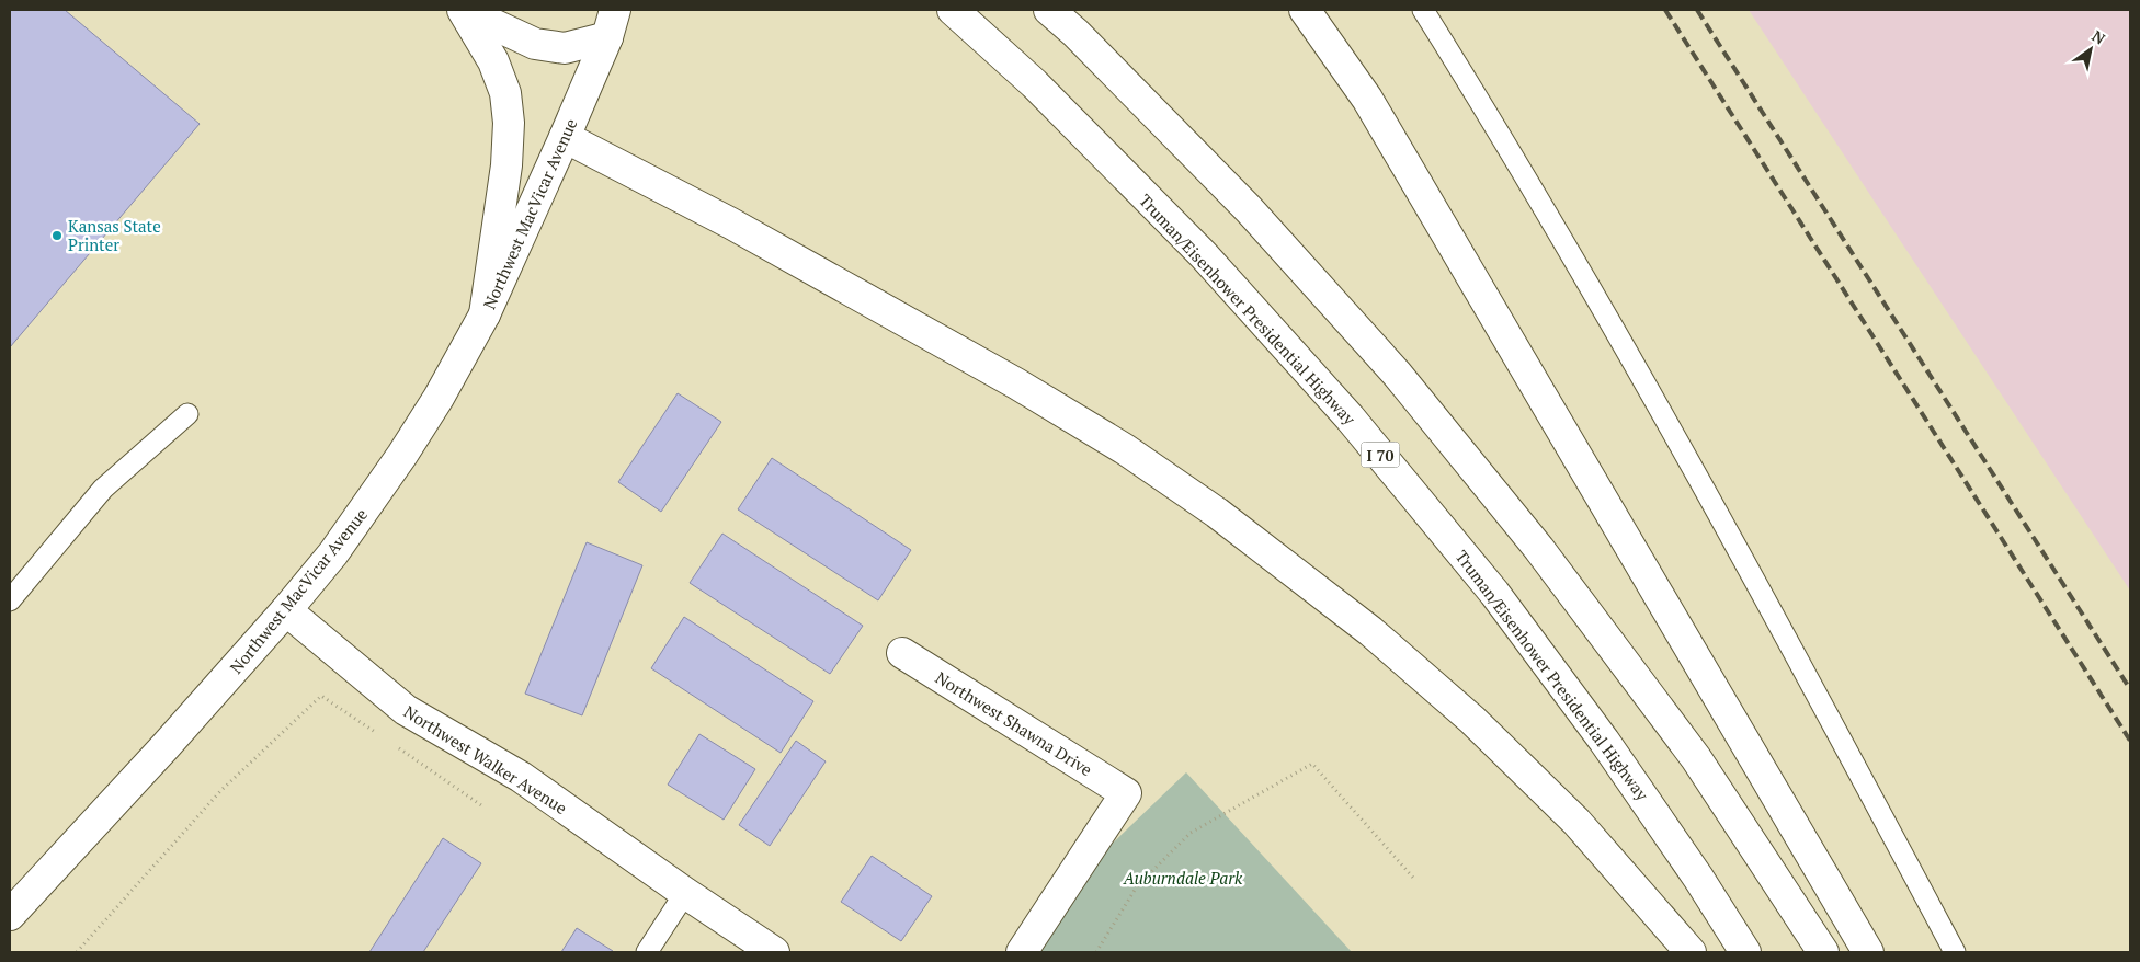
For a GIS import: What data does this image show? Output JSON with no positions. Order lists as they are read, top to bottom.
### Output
{
  "streets": {
    "main road": [
      "Northwest MacVicar Avenue",
      "Truman/Eisenhower Presidential Highway",
      "I 70",
      "Northwest Shawna Drive",
      "Northwest Walker Avenue"
    ]
  },
  "crossings": [
    ["Northwest MacVicar Avenue", "Northwest Walker Avenue"]
  ],
  "parks": ["Auburndale Park"],
  "places": ["Kansas State Printer"],
  "north": "top right"
}
